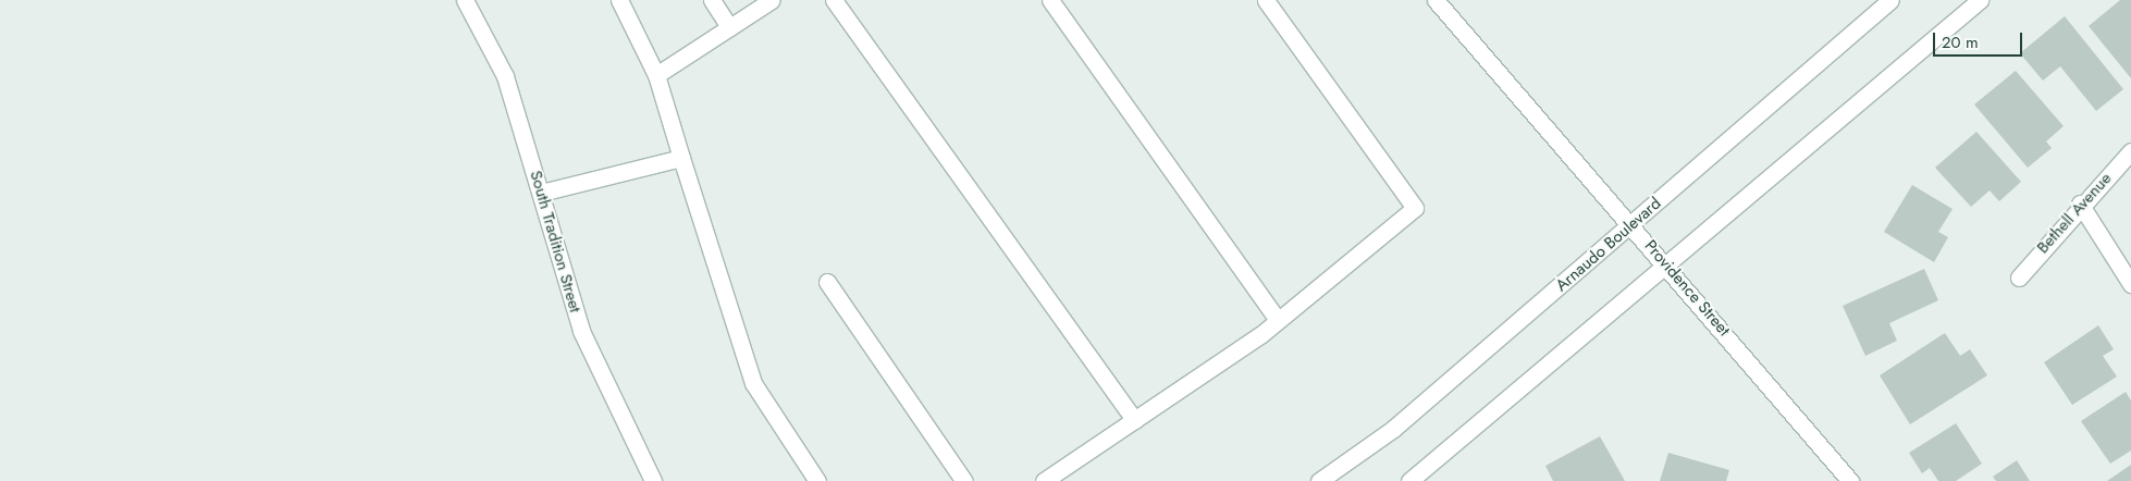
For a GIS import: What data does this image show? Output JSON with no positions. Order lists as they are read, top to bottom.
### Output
{
  "streets": {
    "street": [
      "Bethell Avenue",
      "South Tradition Street",
      "Arnaudo Boulevard",
      "Providence Street"
    ]
  },
  "crossings": [
    ["Arnaudo Boulevard", "Providence Street"]
  ],
  "scale_bar": "20 m"
}
